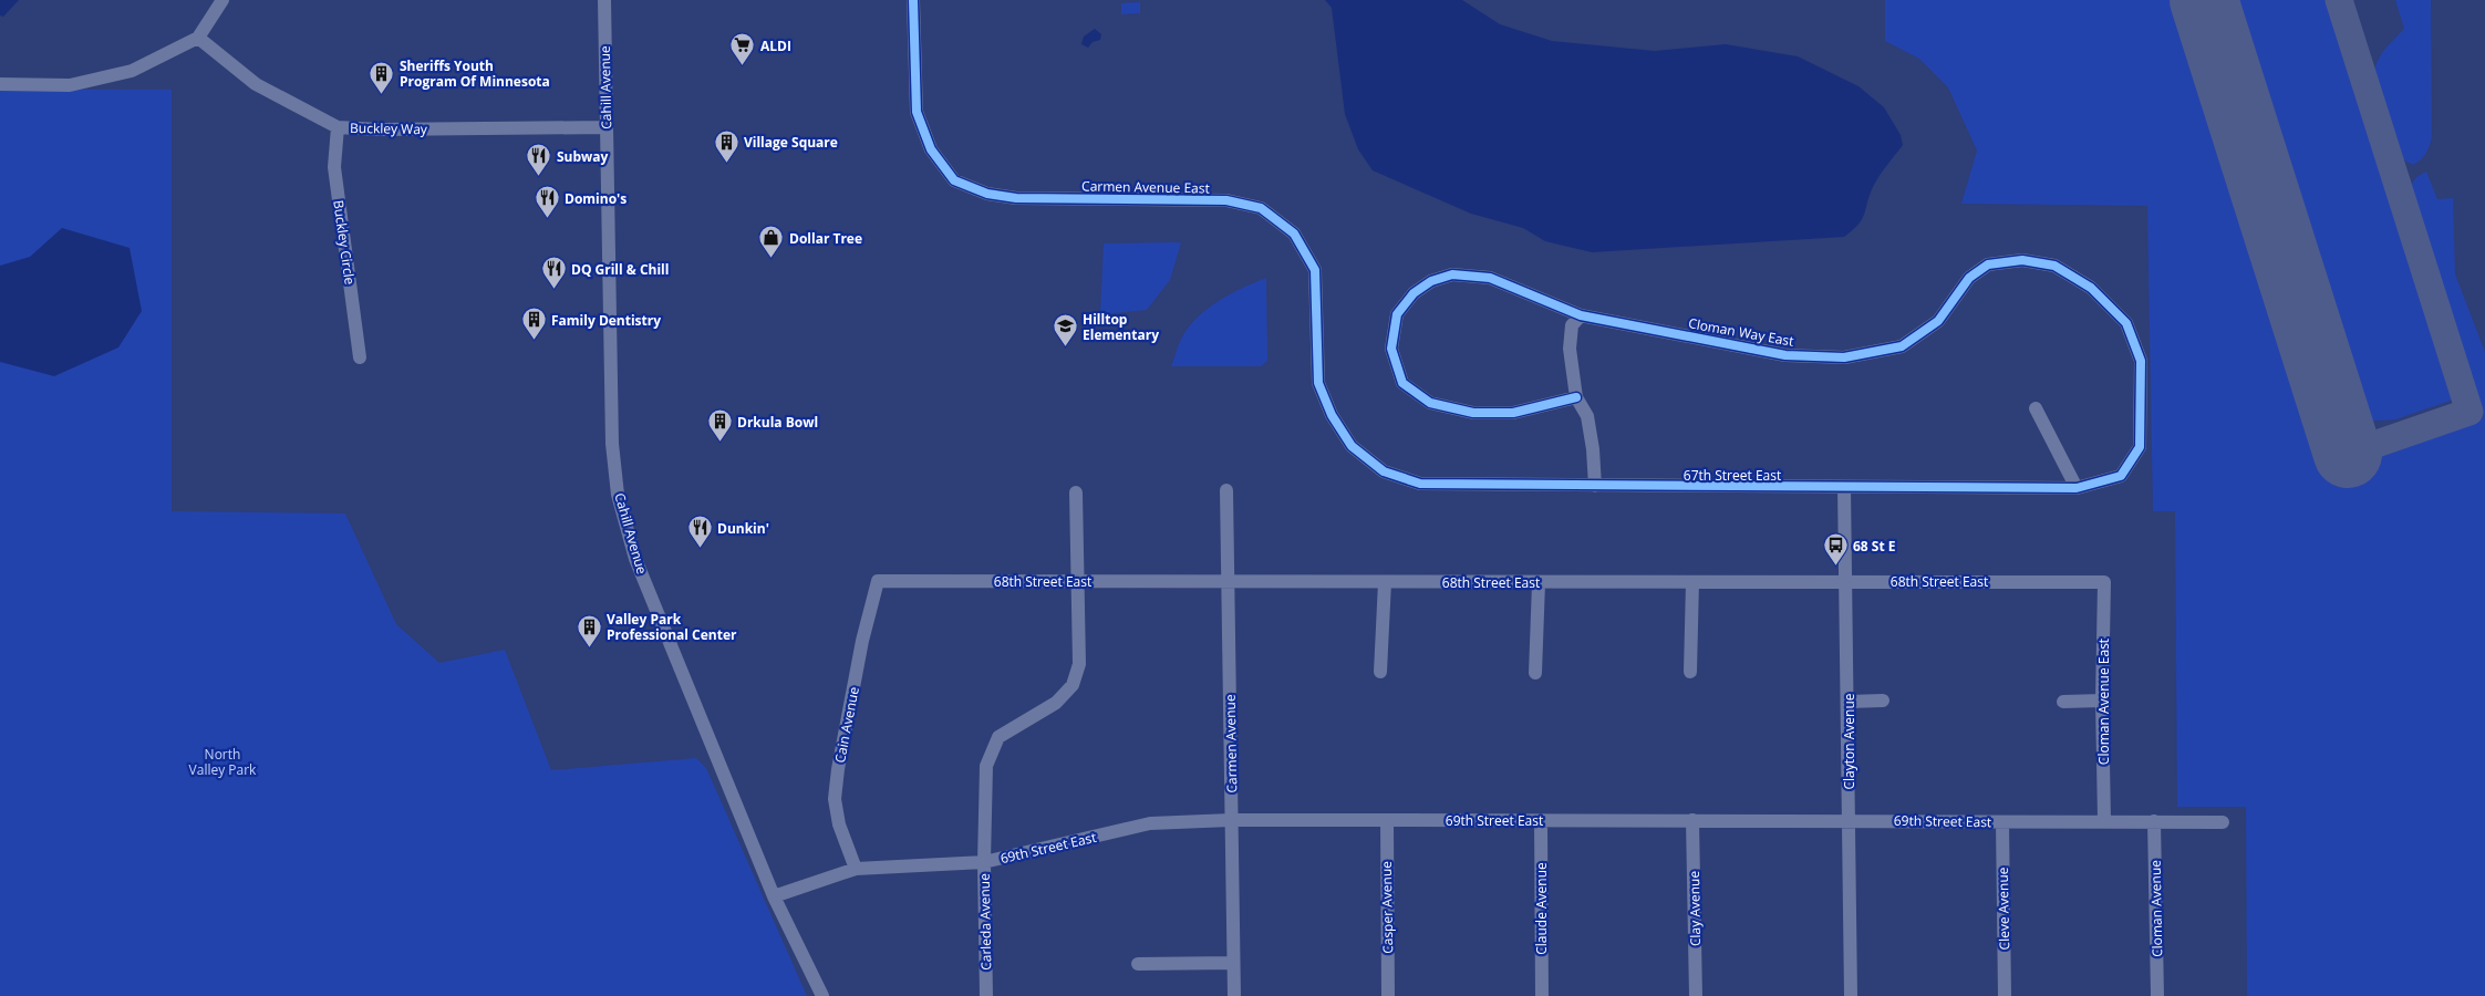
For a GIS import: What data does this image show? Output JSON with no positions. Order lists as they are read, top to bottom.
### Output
{
  "streets": {
    "street": [
      "Cahill Avenue",
      "Buckley Way",
      "Carmen Avenue East",
      "Buckley Circle",
      "Cloman Way East",
      "67th Street East",
      "68th Street East",
      "Cloman Avenue East",
      "Cain Avenue",
      "Clayton Avenue",
      "Carmen Avenue",
      "69th Street East",
      "Casper Avenue",
      "Claude Avenue",
      "Clay Avenue",
      "Cleve Avenue",
      "Cloman Avenue",
      "Carleda Avenue"
    ]
  },
  "crossings": [
    ["Cahill Avenue", "Buckley Way"],
    ["Cahill Avenue", "69th Street East"],
    ["Buckley Way", "Buckley Circle"],
    ["Carmen Avenue East", "67th Street East"],
    ["Cloman Way East", "67th Street East"],
    ["67th Street East", "Clayton Avenue"],
    ["68th Street East", "Cloman Avenue East"],
    ["68th Street East", "Cain Avenue"],
    ["68th Street East", "Clayton Avenue"],
    ["68th Street East", "Carmen Avenue"],
    ["68th Street East", "Carleda Avenue"],
    ["Cloman Avenue East", "69th Street East"],
    ["Cain Avenue", "69th Street East"],
    ["Clayton Avenue", "69th Street East"],
    ["Carmen Avenue", "69th Street East"],
    ["69th Street East", "Casper Avenue"],
    ["69th Street East", "Claude Avenue"],
    ["69th Street East", "Clay Avenue"],
    ["69th Street East", "Cleve Avenue"],
    ["69th Street East", "Cloman Avenue"],
    ["69th Street East", "Carleda Avenue"]
  ],
  "parks": ["North Valley Park"],
  "places": {
    "supermarket": ["ALDI"],
    "building": [
      "Sheriffs Youth Program Of Minnesota",
      "Village Square",
      "Family Dentistry",
      "Drkula Bowl",
      "Valley Park Professional Center"
    ],
    "restaurant": [
      "Subway",
      "Domino's",
      "DQ Grill & Chill",
      "Dunkin'"
    ],
    "shop": ["Dollar Tree"],
    "school or university": ["Hilltop Elementary"],
    "bus stop": ["68 St E"]
  }
}
